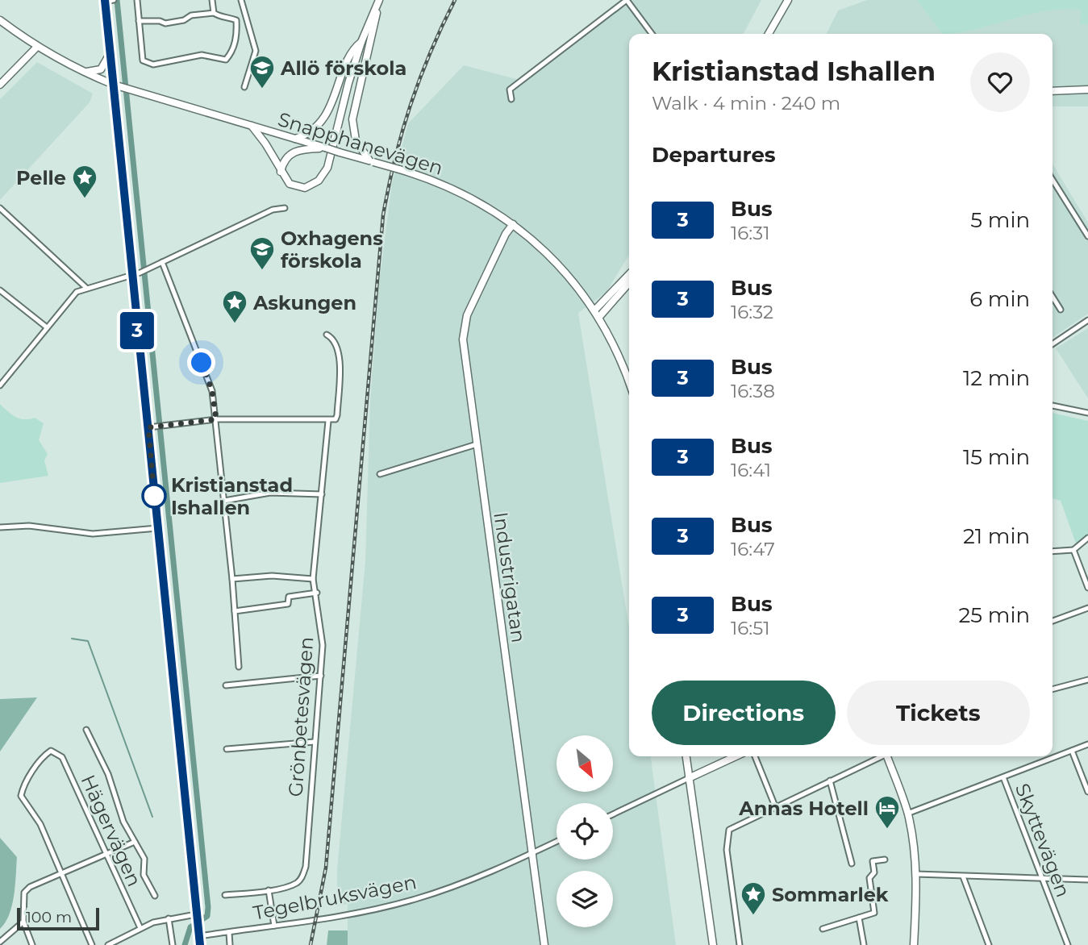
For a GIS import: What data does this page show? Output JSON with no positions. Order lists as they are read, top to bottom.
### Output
{
  "streets": {
    "street": [
      "Snapphanevägen",
      "Industrigatan",
      "Grönbetesvägen",
      "Hägervägen",
      "Skyttevägen",
      "Tegelbruksvägen"
    ]
  },
  "crossings": [
    ["Snapphanevägen", "Industrigatan"],
    ["Industrigatan", "Tegelbruksvägen"]
  ],
  "places": {
    "school or university": ["Allö förskola", "Oxhagens förskola"],
    "place": ["Pelle", "Askungen", "Sommarlek"],
    "other": ["Kristianstad Ishallen"],
    "hotel": ["Annas Hotell"]
  },
  "lines": ["bus line 3"],
  "scale_bar": "100 m",
  "north": "bottom right",
  "page": {
    "on_map": "3",
    "heading": [
      ["Kristianstad Ishallen", "Walk · 4 min · 240 m"],
      "Departures"
    ],
    "list": [
      {
        "mark": "3",
        "name": "Bus",
        "note": "16:31",
        "value": "5 min"
      },
      {
        "mark": "3",
        "name": "Bus",
        "note": "16:32",
        "value": "6 min"
      },
      {
        "mark": "3",
        "name": "Bus",
        "note": "16:38",
        "value": "12 min"
      },
      {
        "mark": "3",
        "name": "Bus",
        "note": "16:41",
        "value": "15 min"
      },
      {
        "mark": "3",
        "name": "Bus",
        "note": "16:47",
        "value": "21 min"
      },
      {
        "mark": "3",
        "name": "Bus",
        "note": "16:51",
        "value": "25 min"
      }
    ],
    "buttons": ["Directions", "Tickets"],
    "scale": "100 m"
  }
}
